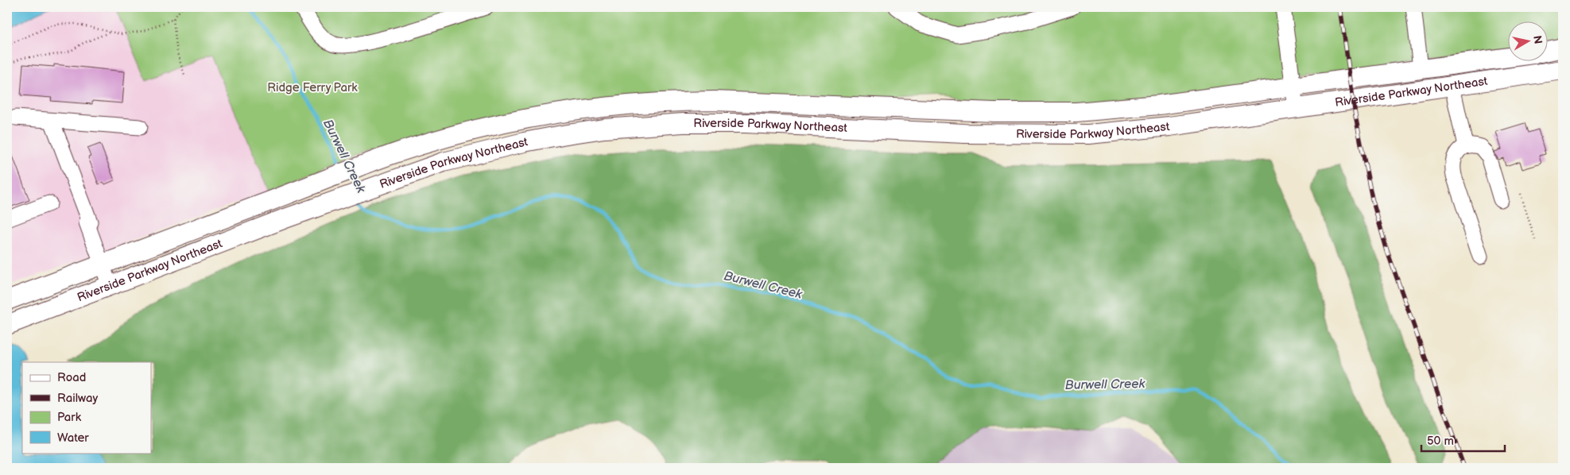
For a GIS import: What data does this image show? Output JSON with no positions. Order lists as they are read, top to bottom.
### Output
{
  "streets": {
    "main road": ["Riverside Parkway Northeast"]
  },
  "water": ["Burwell Creek"],
  "parks": ["Ridge Ferry Park"],
  "legend": [
    "Road",
    "Railway",
    "Park",
    "Water"
  ],
  "scale_bar": "50 m",
  "north": "right"
}
